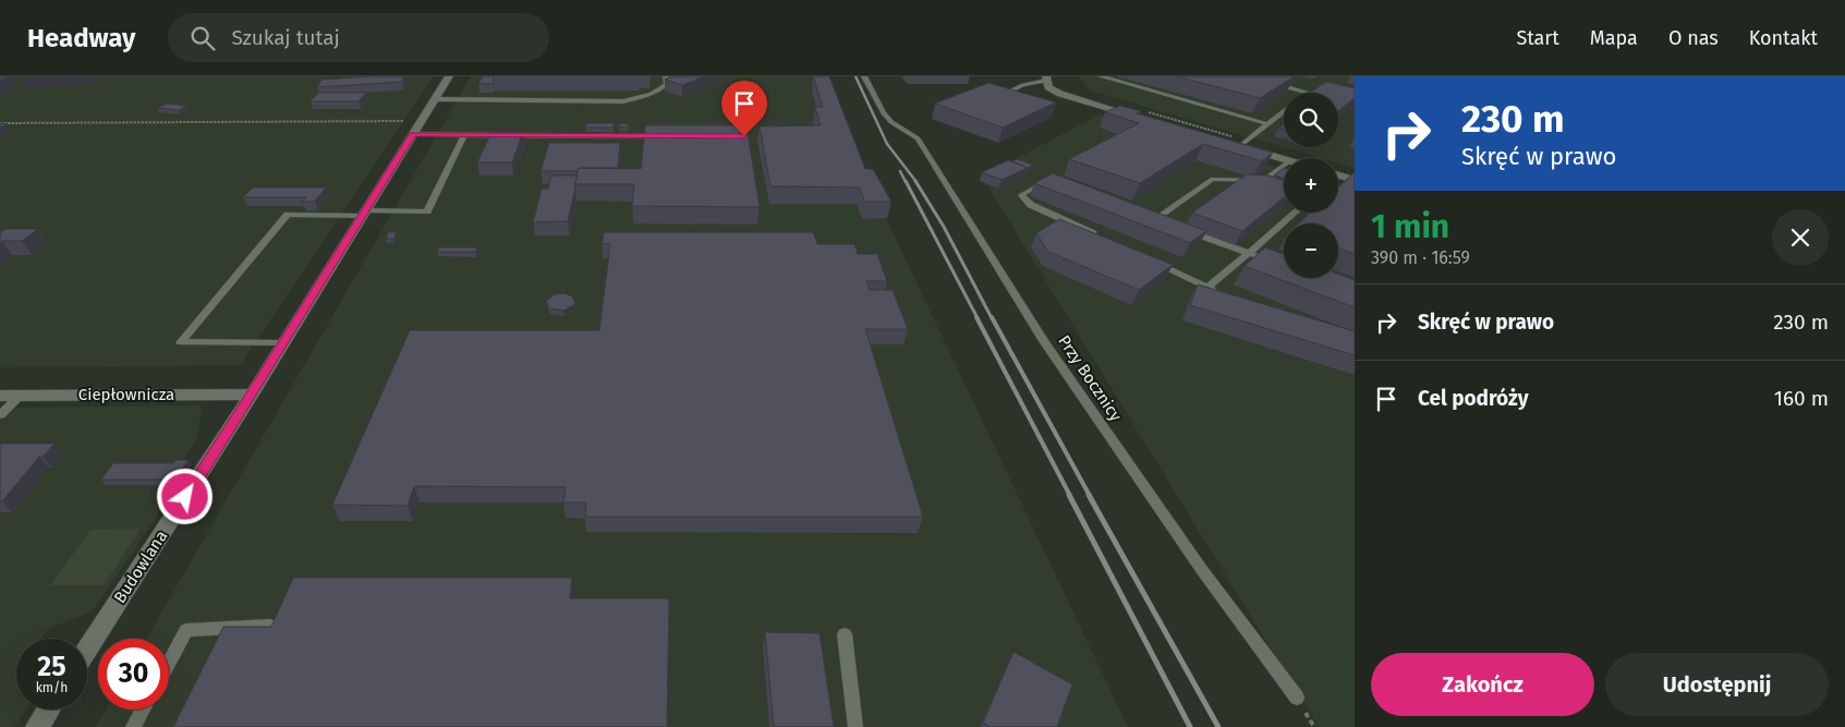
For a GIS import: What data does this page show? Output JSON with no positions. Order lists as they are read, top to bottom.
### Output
{
  "streets": {
    "street": ["Ciepłownicza", "Budowlana"],
    "lane": ["Przy Bocznicy"]
  },
  "crossings": [
    ["Ciepłownicza", "Budowlana"]
  ],
  "page": {
    "header": "Headway",
    "search": "Szukaj tutaj",
    "nav": [
      "Start",
      "Mapa",
      "O nas",
      "Kontakt"
    ],
    "turn": ["230 m", "Skręć w prawo"],
    "map_buttons": ["+", "−"],
    "heading": ["1 min", "390 m · 16:59"],
    "list": [
      {
        "name": "Skręć w prawo",
        "value": "230 m"
      },
      {
        "name": "Cel podróży",
        "value": "160 m"
      }
    ],
    "speed": "25 km/h",
    "limit": "30",
    "buttons": ["Zakończ", "Udostępnij"]
  }
}
